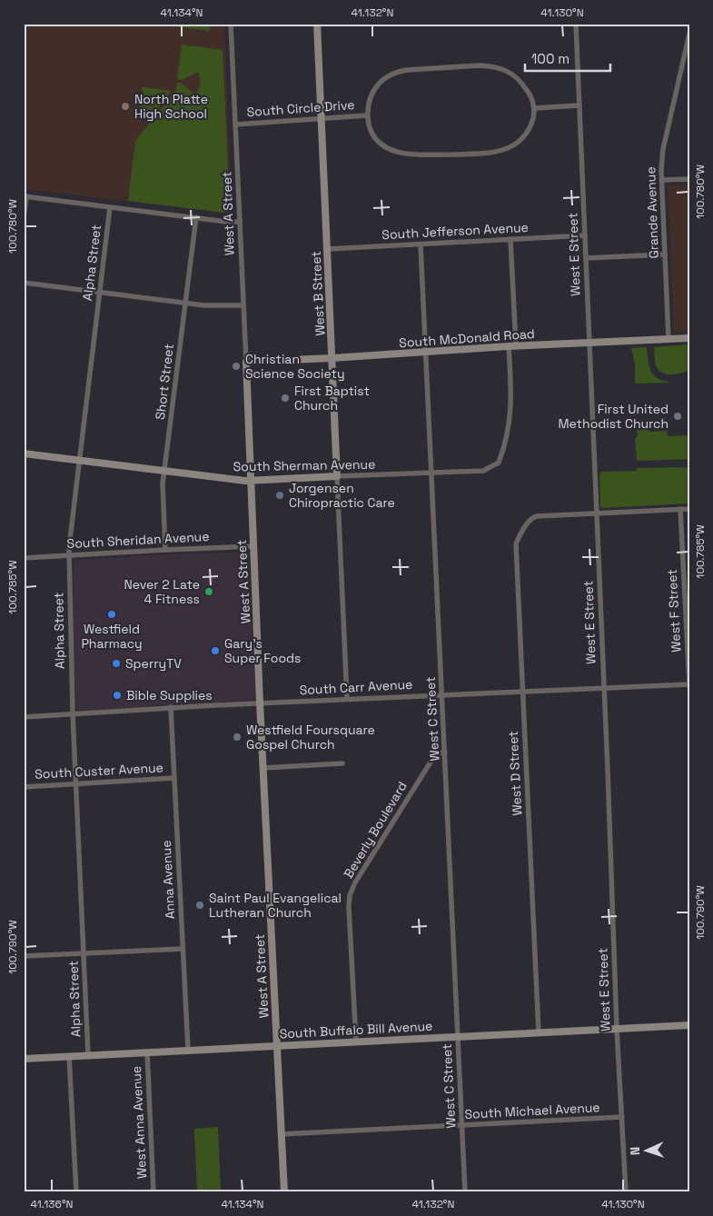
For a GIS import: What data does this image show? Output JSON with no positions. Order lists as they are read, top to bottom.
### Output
{
  "streets": {
    "street": [
      "South Circle Drive",
      "Grande Avenue",
      "West A Street",
      "South Jefferson Avenue",
      "West E Street",
      "Alpha Street",
      "West B Street",
      "South McDonald Road",
      "Short Street",
      "South Sherman Avenue",
      "South Sheridan Avenue",
      "West F Street",
      "South Carr Avenue",
      "West C Street",
      "South Custer Avenue",
      "West D Street",
      "Beverly Boulevard",
      "Anna Avenue",
      "South Buffalo Bill Avenue",
      "South Michael Avenue",
      "West Anna Avenue"
    ]
  },
  "crossings": [
    ["South Circle Drive", "West A Street"],
    ["South Circle Drive", "West B Street"],
    ["Grande Avenue", "South McDonald Road"],
    ["West A Street", "South McDonald Road"],
    ["West A Street", "South Sherman Avenue"],
    ["West A Street", "South Sheridan Avenue"],
    ["West A Street", "South Carr Avenue"],
    ["West A Street", "South Buffalo Bill Avenue"],
    ["West A Street", "South Michael Avenue"],
    ["South Jefferson Avenue", "West E Street"],
    ["South Jefferson Avenue", "West B Street"],
    ["South Jefferson Avenue", "West C Street"],
    ["West E Street", "South McDonald Road"],
    ["West E Street", "South Carr Avenue"],
    ["West E Street", "West D Street"],
    ["West E Street", "South Buffalo Bill Avenue"],
    ["West E Street", "South Michael Avenue"],
    ["Alpha Street", "South Sherman Avenue"],
    ["Alpha Street", "South Sheridan Avenue"],
    ["Alpha Street", "South Carr Avenue"],
    ["Alpha Street", "South Custer Avenue"],
    ["Alpha Street", "South Buffalo Bill Avenue"],
    ["West B Street", "South McDonald Road"],
    ["West B Street", "South Sherman Avenue"],
    ["West B Street", "South Carr Avenue"],
    ["South McDonald Road", "South Sherman Avenue"],
    ["South McDonald Road", "West C Street"],
    ["Short Street", "South Sherman Avenue"],
    ["Short Street", "South Sheridan Avenue"],
    ["South Sherman Avenue", "West C Street"],
    ["West F Street", "South Carr Avenue"],
    ["South Carr Avenue", "West C Street"],
    ["South Carr Avenue", "West D Street"],
    ["South Carr Avenue", "Anna Avenue"],
    ["West C Street", "Beverly Boulevard"],
    ["West C Street", "South Buffalo Bill Avenue"],
    ["West C Street", "South Michael Avenue"],
    ["South Custer Avenue", "Anna Avenue"],
    ["West D Street", "South Buffalo Bill Avenue"],
    ["Beverly Boulevard", "South Buffalo Bill Avenue"],
    ["Anna Avenue", "South Buffalo Bill Avenue"],
    ["South Buffalo Bill Avenue", "West Anna Avenue"]
  ],
  "places": [
    "North Platte High School",
    "Christian Science Society",
    "First Baptist Church",
    "First United Methodist Church",
    "Jorgensen Chiropractic Care",
    "Never 2 Late 4 Fitness",
    "Westfield Pharmacy",
    "Gary's Super Foods",
    "SperryTV",
    "Bible Supplies",
    "Westfield Foursquare Gospel Church",
    "Saint Paul Evangelical Lutheran Church"
  ],
  "scale_bar": "100 m",
  "north": "left",
  "coordinates": [
    "41.134°N",
    "41.132°N",
    "41.130°N",
    "100.780°W",
    "100.785°W",
    "100.790°W",
    "41.136°N"
  ]
}
